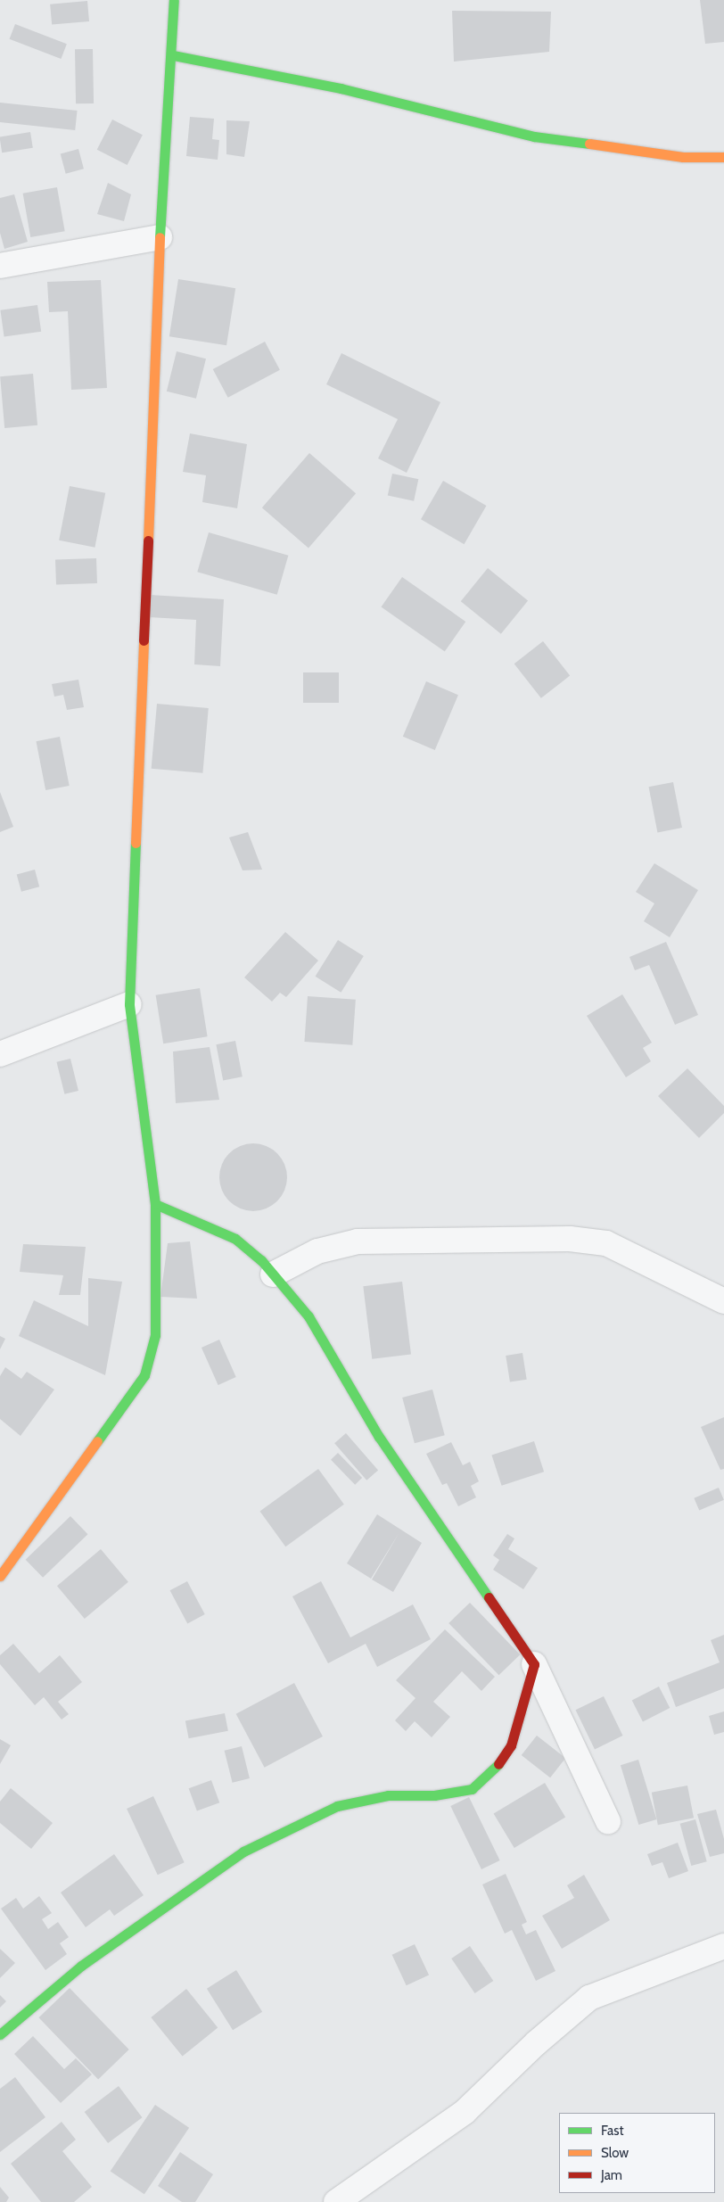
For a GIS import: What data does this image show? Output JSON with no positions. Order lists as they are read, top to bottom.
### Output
{
  "legend": ["Fast", "Slow", "Jam"]
}
